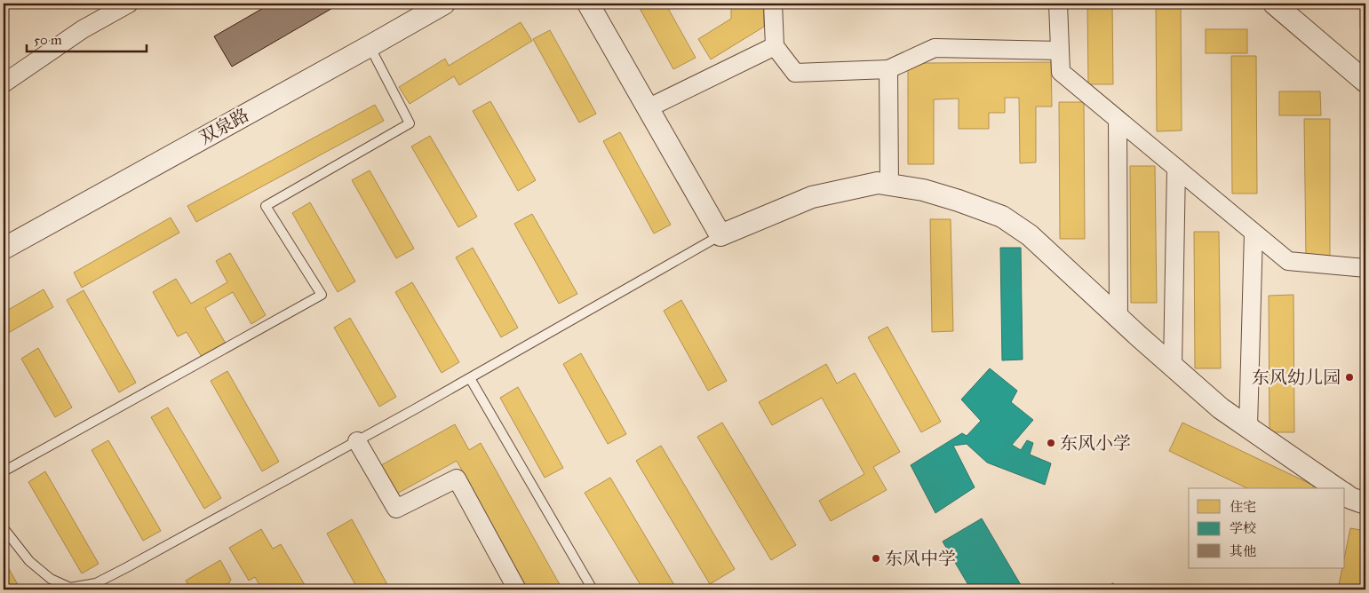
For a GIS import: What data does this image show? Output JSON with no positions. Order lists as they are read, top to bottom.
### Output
{
  "streets": {
    "street": ["双泉路"]
  },
  "places": ["东风幼儿园", "东风小学", "东风中学"],
  "legend": ["住宅", "学校", "其他"],
  "scale_bar": "50 m"
}
